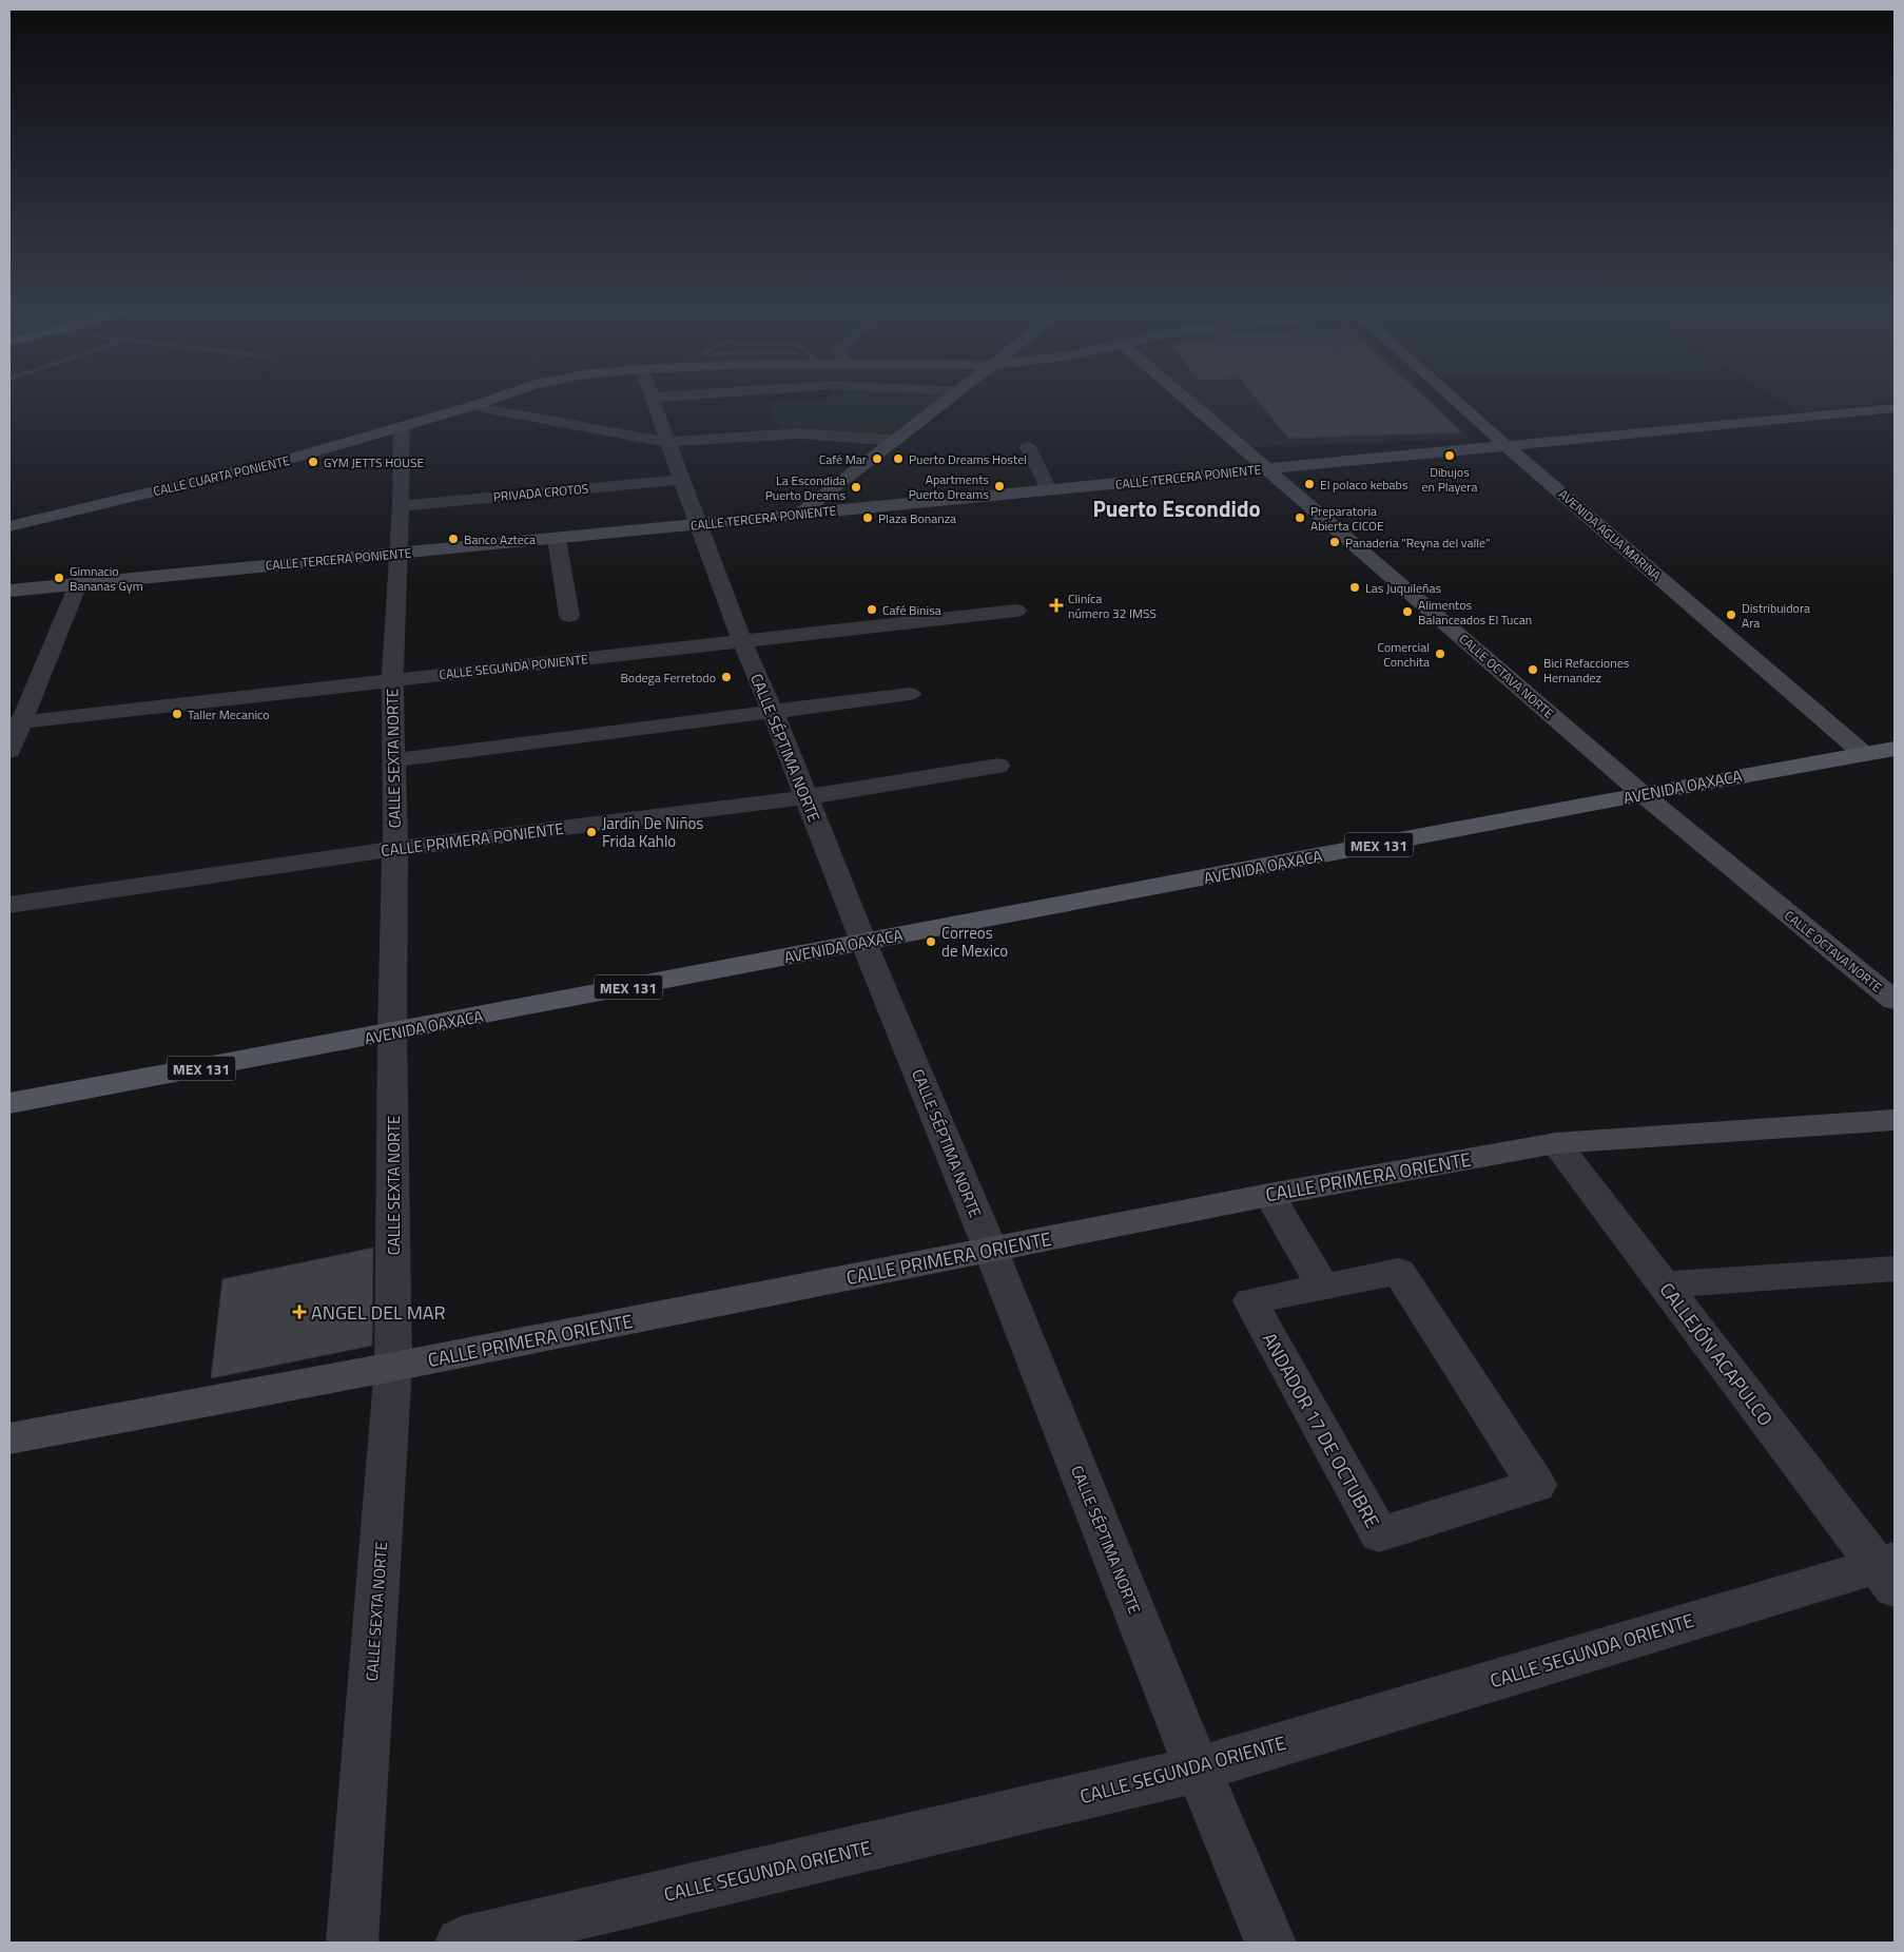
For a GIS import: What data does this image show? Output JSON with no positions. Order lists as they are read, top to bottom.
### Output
{
  "streets": {
    "main road": ["AVENIDA OAXACA", "MEX 131"],
    "street": [
      "CALLE CUARTA PONIENTE",
      "CALLE TERCERA PONIENTE",
      "PRIVADA CROTOS",
      "AVENIDA AGUA MARINA",
      "CALLE SEGUNDA PONIENTE",
      "CALLE OCTAVA NORTE",
      "CALLE SÉPTIMA NORTE",
      "CALLE SEXTA NORTE",
      "CALLE PRIMERA PONIENTE",
      "CALLE PRIMERA ORIENTE",
      "CALLEJÓN ACAPULCO",
      "ANDADOR 17 DE OCTUBRE",
      "CALLE SEGUNDA ORIENTE"
    ]
  },
  "crossings": [
    ["CALLE CUARTA PONIENTE", "CALLE SEXTA NORTE"],
    ["CALLE TERCERA PONIENTE", "AVENIDA AGUA MARINA"],
    ["CALLE TERCERA PONIENTE", "CALLE OCTAVA NORTE"],
    ["CALLE TERCERA PONIENTE", "CALLE SÉPTIMA NORTE"],
    ["CALLE TERCERA PONIENTE", "CALLE SEXTA NORTE"],
    ["PRIVADA CROTOS", "CALLE SÉPTIMA NORTE"],
    ["PRIVADA CROTOS", "CALLE SEXTA NORTE"],
    ["AVENIDA AGUA MARINA", "AVENIDA OAXACA"],
    ["CALLE SEGUNDA PONIENTE", "CALLE SÉPTIMA NORTE"],
    ["CALLE SEGUNDA PONIENTE", "CALLE SEXTA NORTE"],
    ["CALLE OCTAVA NORTE", "AVENIDA OAXACA"],
    ["CALLE SÉPTIMA NORTE", "AVENIDA OAXACA"],
    ["CALLE SÉPTIMA NORTE", "CALLE PRIMERA PONIENTE"],
    ["CALLE SÉPTIMA NORTE", "CALLE PRIMERA ORIENTE"],
    ["CALLE SÉPTIMA NORTE", "CALLE SEGUNDA ORIENTE"],
    ["CALLE SEXTA NORTE", "AVENIDA OAXACA"],
    ["CALLE SEXTA NORTE", "CALLE PRIMERA PONIENTE"],
    ["CALLE SEXTA NORTE", "CALLE PRIMERA ORIENTE"],
    ["CALLE PRIMERA ORIENTE", "CALLEJÓN ACAPULCO"],
    ["CALLEJÓN ACAPULCO", "CALLE SEGUNDA ORIENTE"]
  ],
  "districts": ["Puerto Escondido"],
  "places": {
    "other": [
      "Dibujos en Playera",
      "Café Mar",
      "Puerto Dreams Hostel",
      "GYM JETTS HOUSE",
      "El polaco kebabs",
      "Apartments Puerto Dreams",
      "La Escondida Puerto Dreams",
      "Plaza Bonanza",
      "Preparatoria Abierta CICOE",
      "Banco Azteca",
      "Panaderia \"Reyna del valle\"",
      "Gimnacio Bananas Gym",
      "Las Juquileñas",
      "Café Binisa",
      "Alimentos Balanceados El Tucan",
      "Distribuidora Ara",
      "Comercial Conchita",
      "Bici Refacciones Hernandez",
      "Bodega Ferretodo",
      "Taller Mecanico",
      "Jardín De Niños Frida Kahlo",
      "Correos de Mexico"
    ],
    "health": ["Cliníca número 32 IMSS", "ANGEL DEL MAR"]
  }
}
